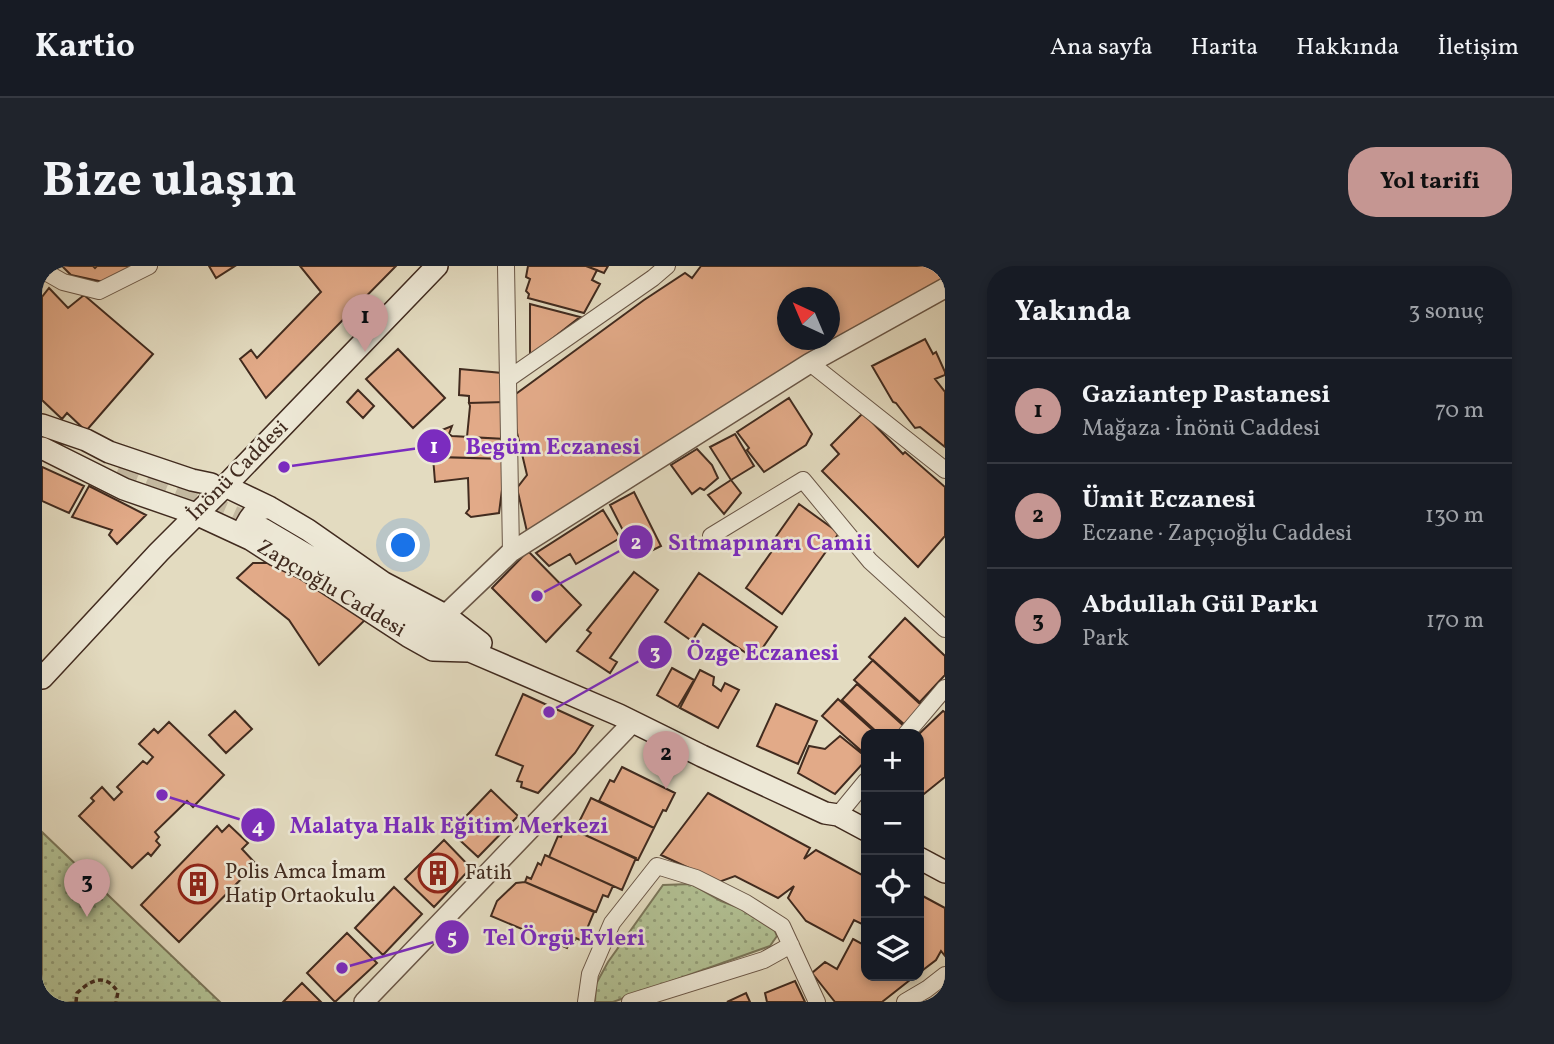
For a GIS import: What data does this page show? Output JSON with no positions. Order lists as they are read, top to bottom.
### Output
{
  "streets": {
    "main road": ["İnönü Caddesi", "Zapçıoğlu Caddesi"]
  },
  "crossings": [
    ["İnönü Caddesi", "Zapçıoğlu Caddesi"]
  ],
  "places": {
    "other": [
      "Begüm Eczanesi",
      "Sıtmapınarı Camii",
      "Özge Eczanesi",
      "Malatya Halk Eğitim Merkezi",
      "Tel Örgü Evleri"
    ],
    "building": ["Fatih", "Polis Amca İmam Hatip Ortaokulu"]
  },
  "north": "top left",
  "page": {
    "header": "Kartio",
    "nav": [
      "Ana sayfa",
      "Harita",
      "Hakkında",
      "İletişim"
    ],
    "buttons": "Yol tarifi",
    "title": "Bize ulaşın",
    "heading": ["Yakında", "3 sonuç"],
    "pins": ["1", "2", "3"],
    "list": [
      {
        "mark": "1",
        "name": "Gaziantep Pastanesi",
        "note": "Mağaza · İnönü Caddesi",
        "value": "70 m"
      },
      {
        "mark": "2",
        "name": "Ümit Eczanesi",
        "note": "Eczane · Zapçıoğlu Caddesi",
        "value": "130 m"
      },
      {
        "mark": "3",
        "name": "Abdullah Gül Parkı",
        "note": "Park",
        "value": "170 m"
      }
    ],
    "map_buttons": ["+", "−"]
  }
}
